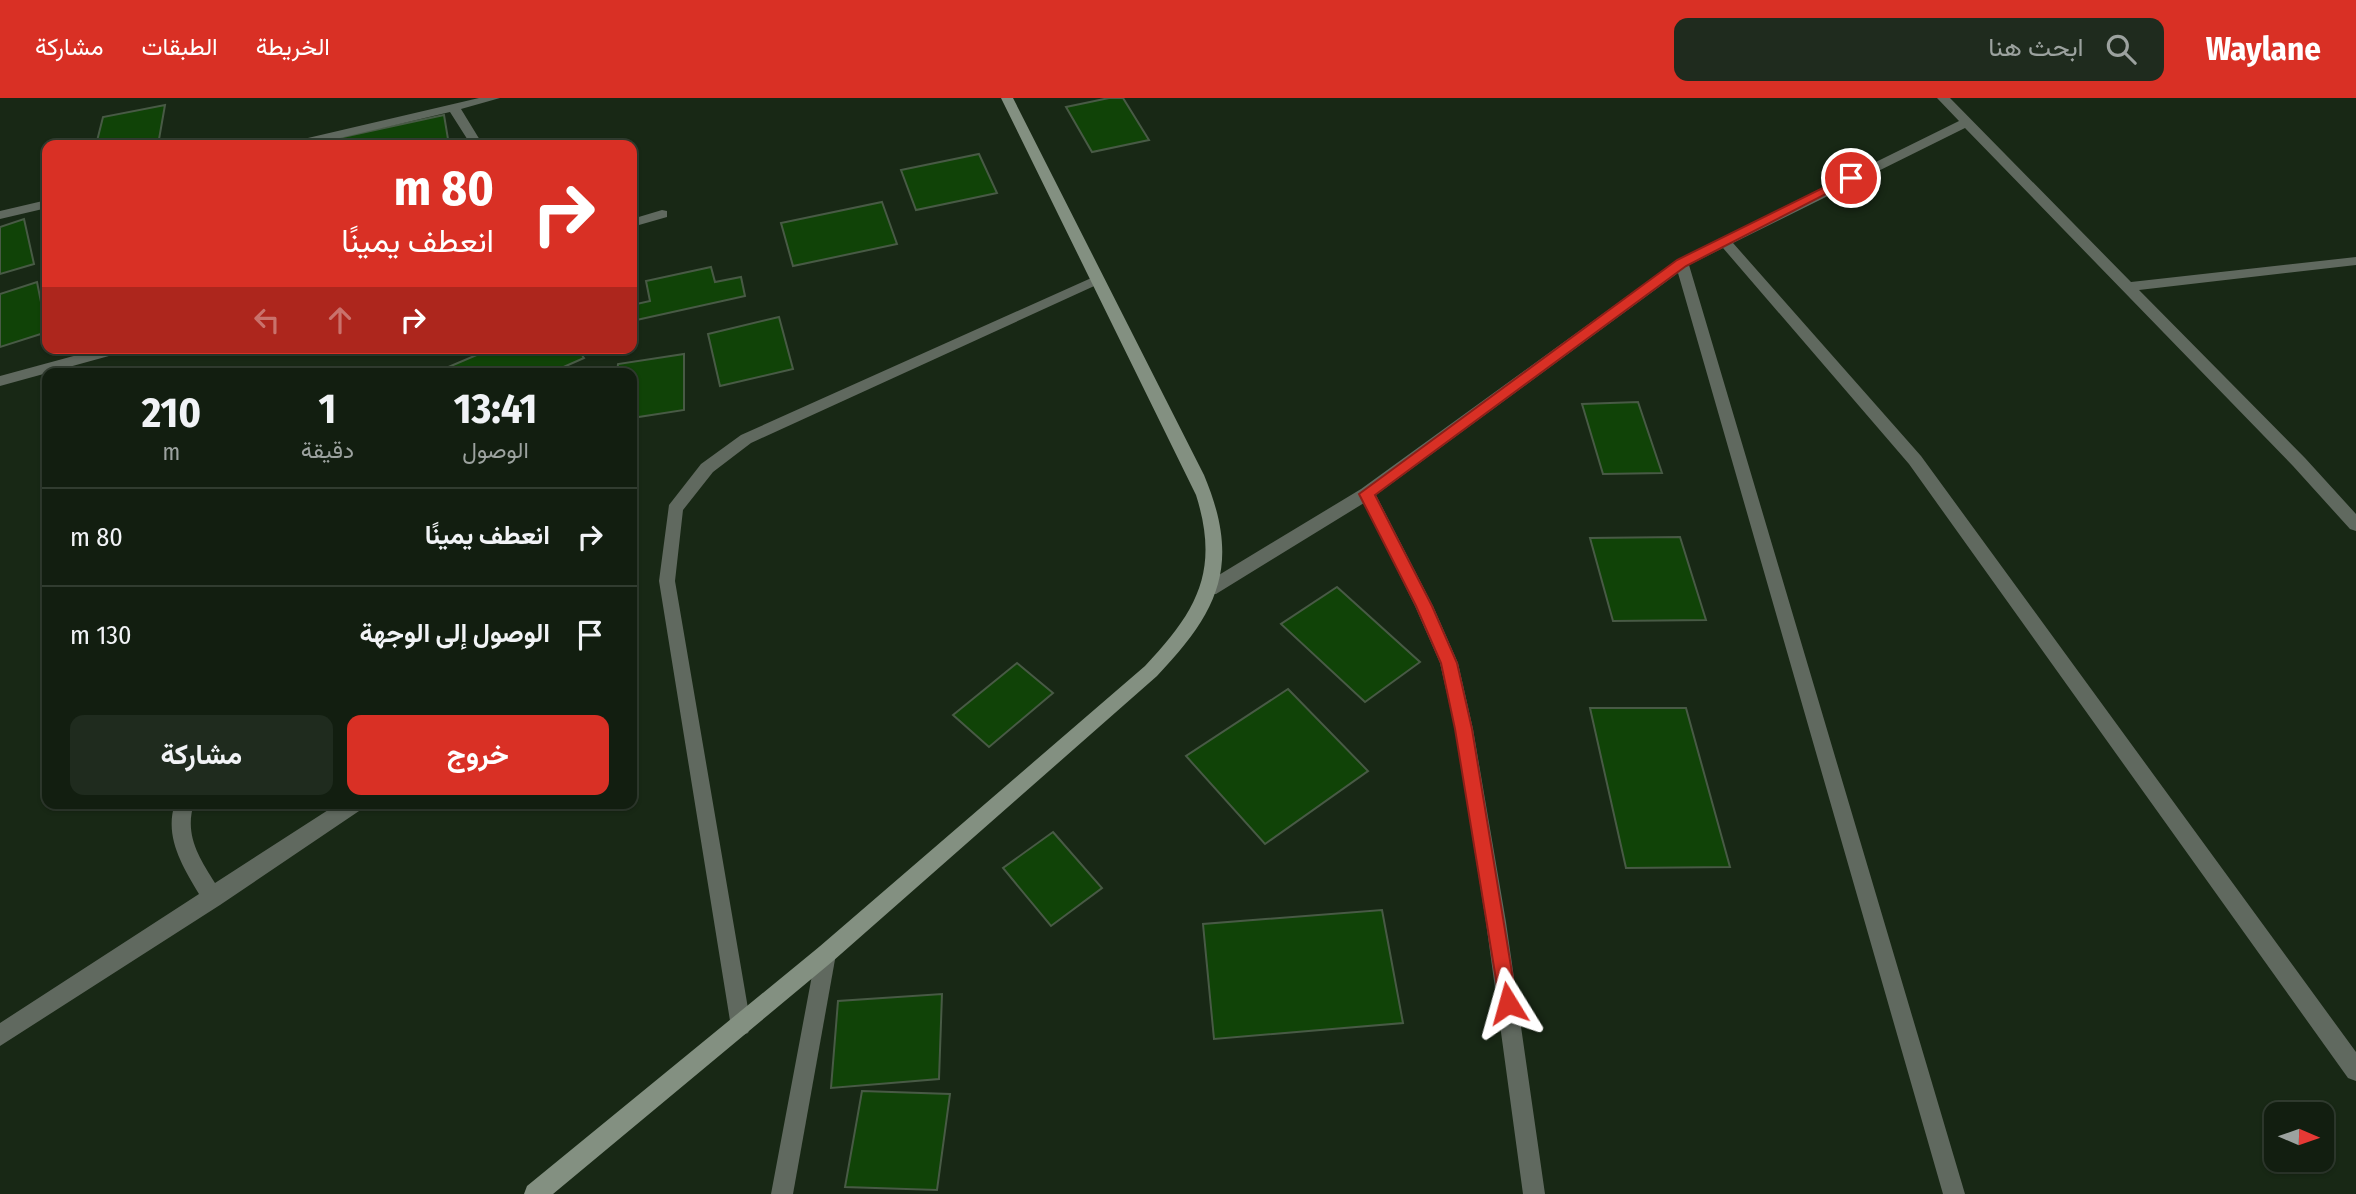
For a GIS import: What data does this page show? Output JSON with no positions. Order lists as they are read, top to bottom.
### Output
{
  "north": "right",
  "page": {
    "header": "Waylane",
    "search": "ابحث هنا",
    "nav": ["الخريطة", "الطبقات", "مشاركة"],
    "turn": ["80 m", "انعطف يمينًا"],
    "eta": [
      "13:41",
      "الوصول",
      "1",
      "دقيقة",
      "210",
      "m"
    ],
    "list": [
      {
        "name": "انعطف يمينًا",
        "value": "80 m"
      },
      {
        "name": "الوصول إلى الوجهة",
        "value": "130 m"
      }
    ],
    "buttons": ["خروج", "مشاركة"]
  }
}
